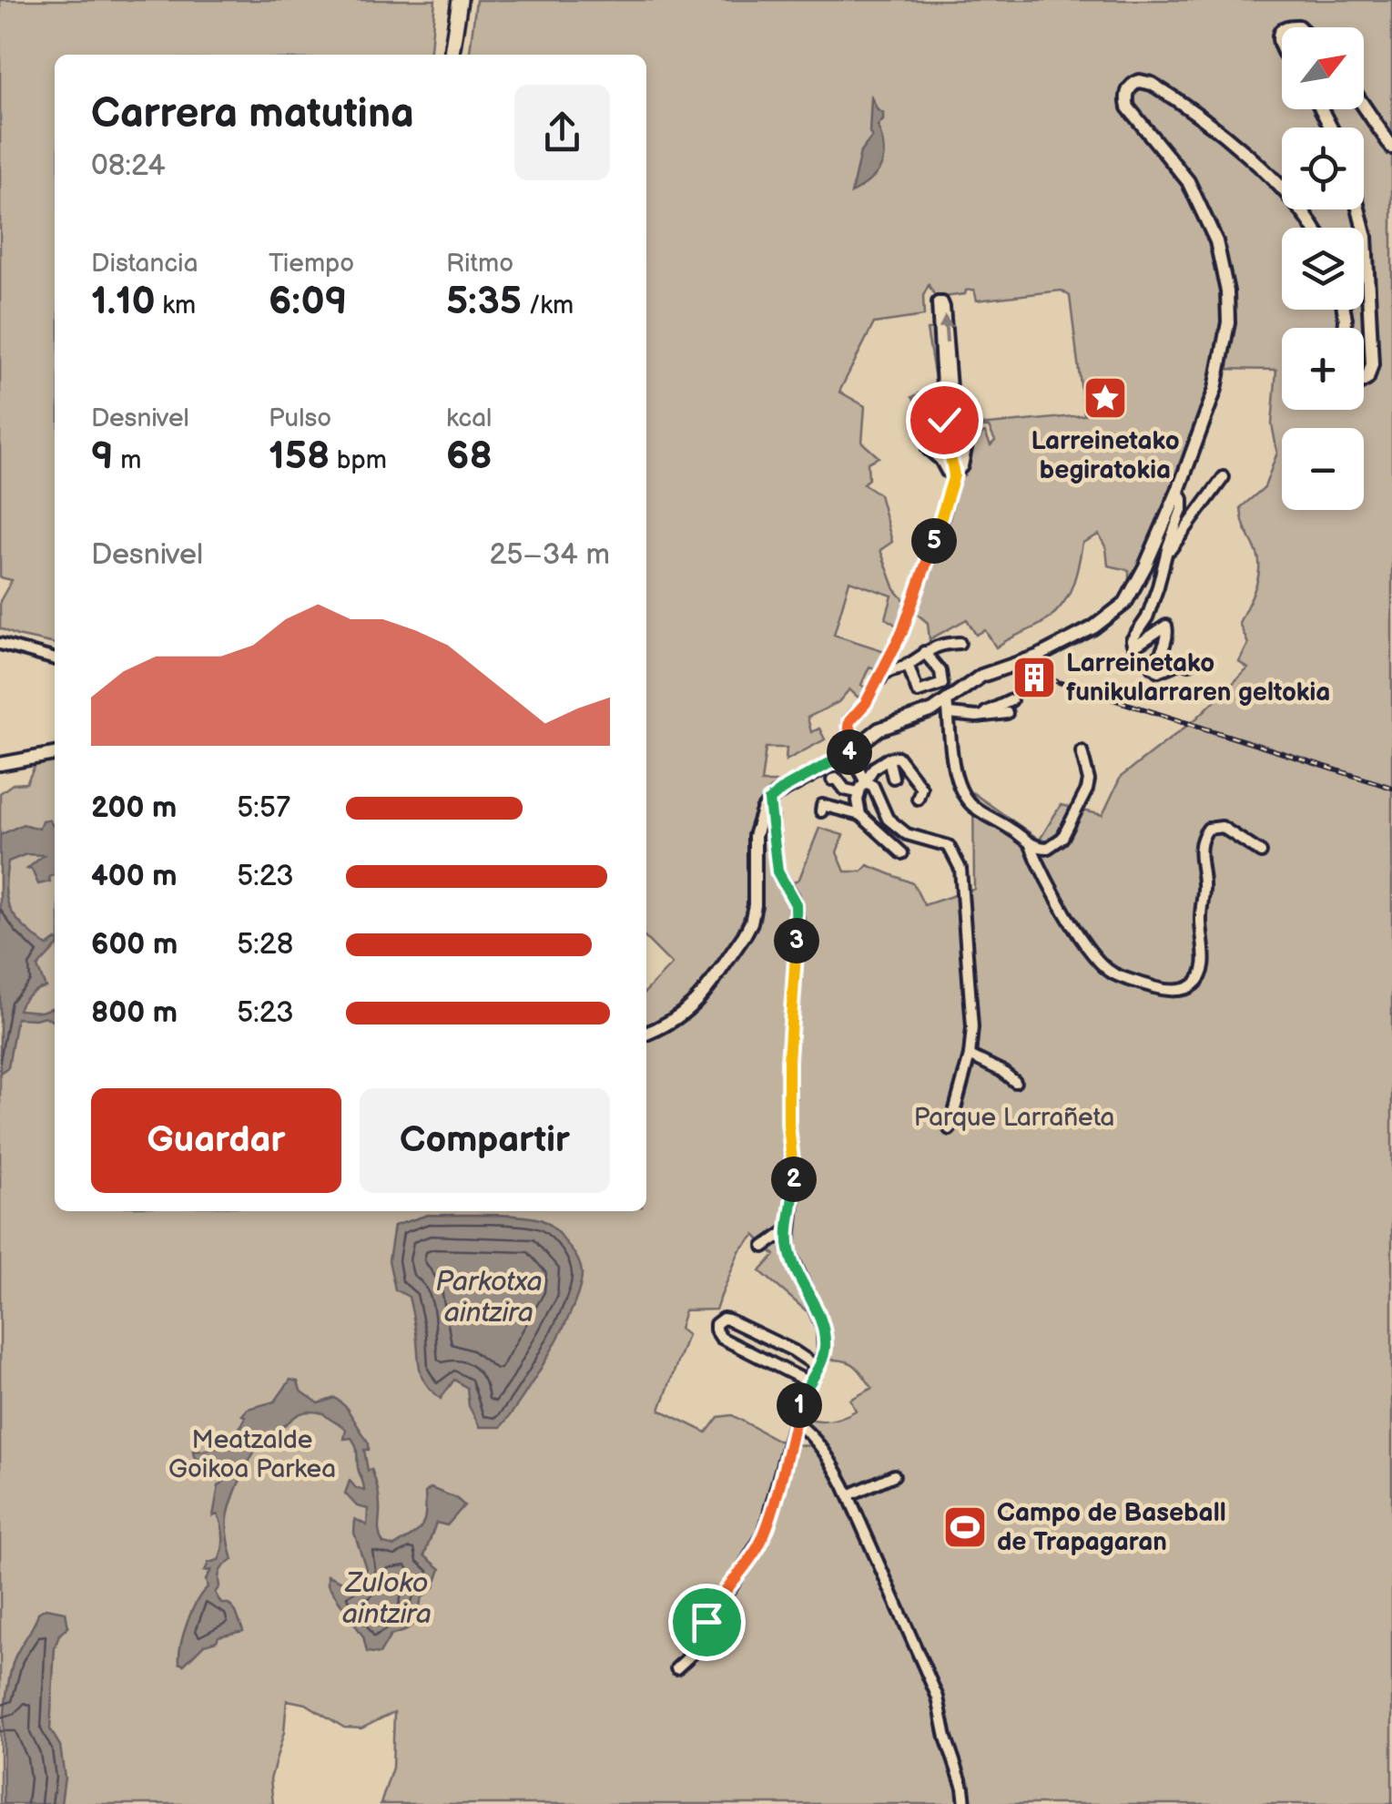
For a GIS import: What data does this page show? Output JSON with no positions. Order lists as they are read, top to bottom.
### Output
{
  "water": ["Parkotxa aintzira", "Zuloko aintzira"],
  "parks": ["Parque Larrañeta", "Meatzalde Goikoa Parkea"],
  "places": {
    "place": ["Larreinetako begiratokia"],
    "building": ["Larreinetako funikularraren geltokia"],
    "sports": ["Campo de Baseball de Trapagaran"]
  },
  "north": "top right",
  "page": {
    "map_buttons": ["+", "−"],
    "heading": ["Carrera matutina", "08:24"],
    "stats": [
      ["Distancia", "1.10 km"],
      ["Tiempo", "6:09"],
      ["Ritmo", "5:35 /km"],
      ["Desnivel", "9 m"],
      ["Pulso", "158 bpm"],
      ["kcal", "68"]
    ],
    "pins": [
      "5",
      "4",
      "3",
      "2",
      "1"
    ],
    "chart": ["Desnivel", "25–34 m"],
    "list": [
      {
        "name": "200 m",
        "note": "5:57"
      },
      {
        "name": "400 m",
        "note": "5:23"
      },
      {
        "name": "600 m",
        "note": "5:28"
      },
      {
        "name": "800 m",
        "note": "5:23"
      }
    ],
    "buttons": ["Guardar", "Compartir"]
  }
}
